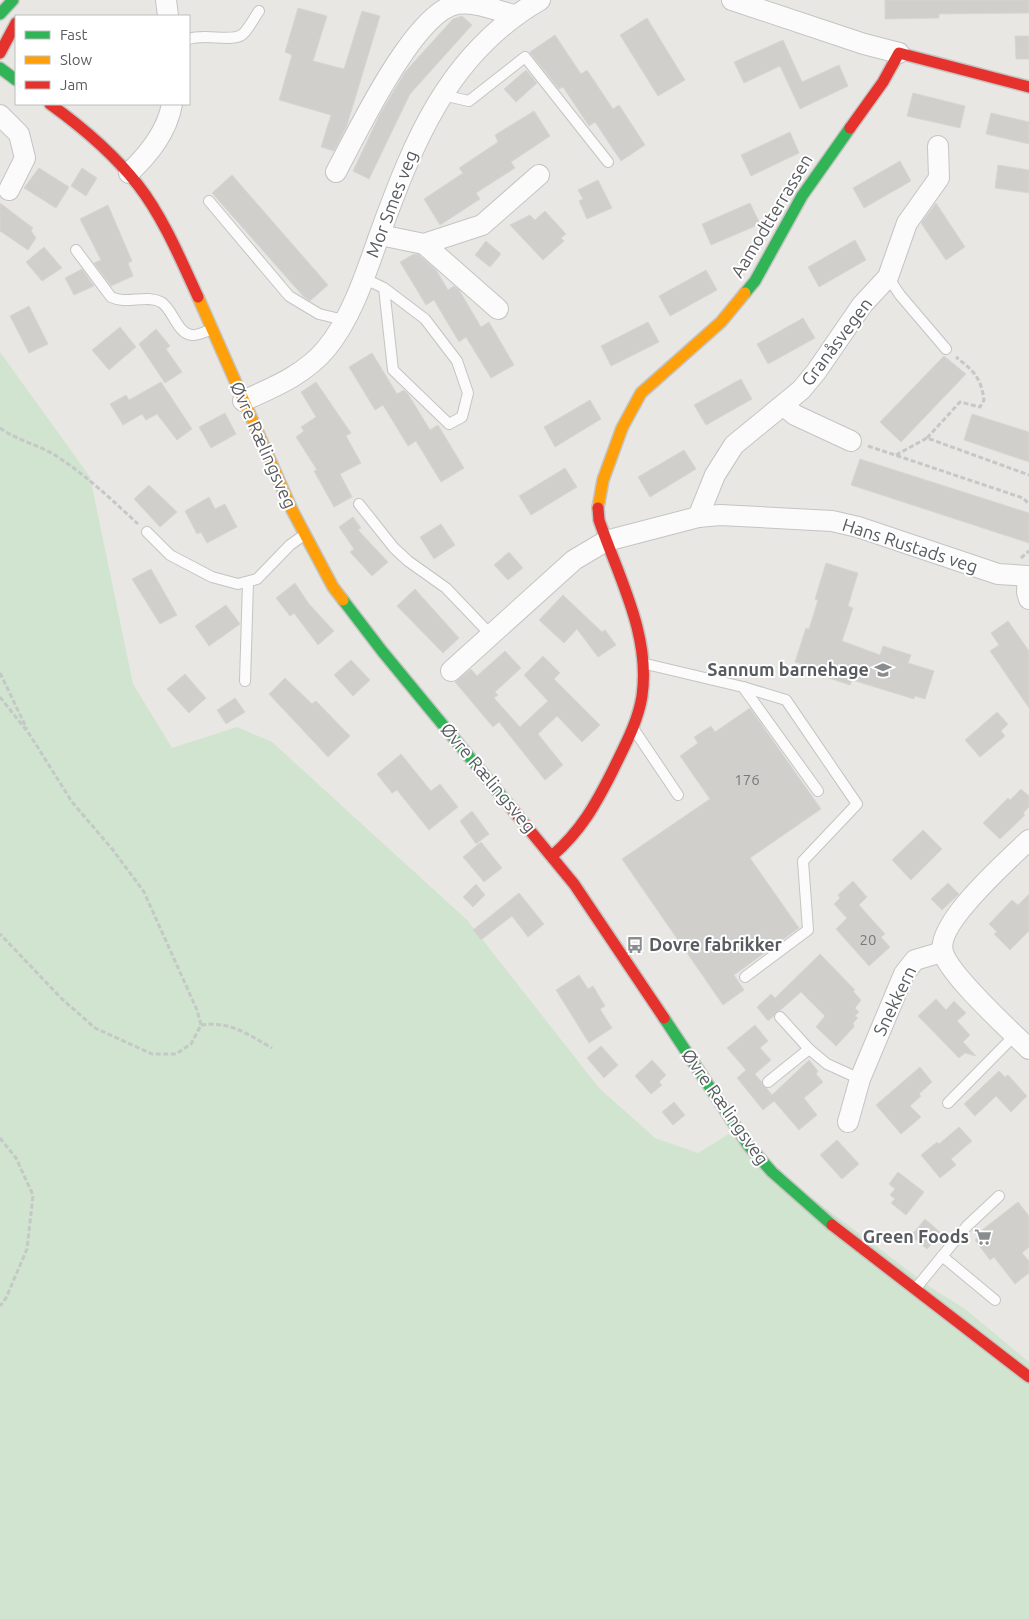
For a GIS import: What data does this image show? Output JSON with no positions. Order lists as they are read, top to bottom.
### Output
{
  "streets": {
    "main road": ["Aamodtterrassen", "Øvre Rælingsveg"],
    "street": [
      "Mor Smes veg",
      "Granåsvegen",
      "Hans Rustads veg",
      "Snekkern"
    ]
  },
  "crossings": [
    ["Mor Smes veg", "Øvre Rælingsveg"],
    ["Aamodtterrassen", "Øvre Rælingsveg"],
    ["Aamodtterrassen", "Hans Rustads veg"],
    ["Granåsvegen", "Hans Rustads veg"]
  ],
  "places": {
    "school or university": ["Sannum barnehage"],
    "bus stop": ["Dovre fabrikker"],
    "supermarket": ["Green Foods"]
  },
  "house_numbers": ["176", "20"],
  "legend": ["Fast", "Slow", "Jam"]
}
